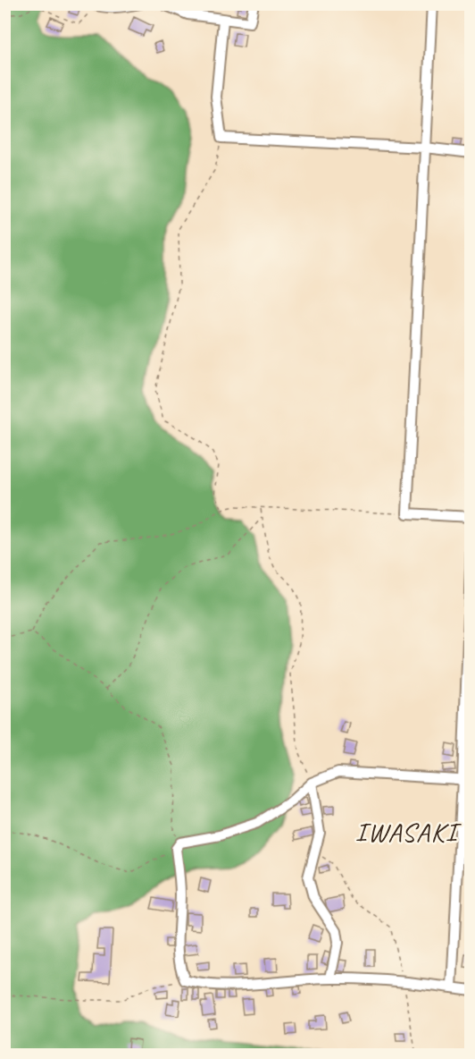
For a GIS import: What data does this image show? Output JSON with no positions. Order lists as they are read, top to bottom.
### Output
{
  "districts": ["IWASAKI"]
}
